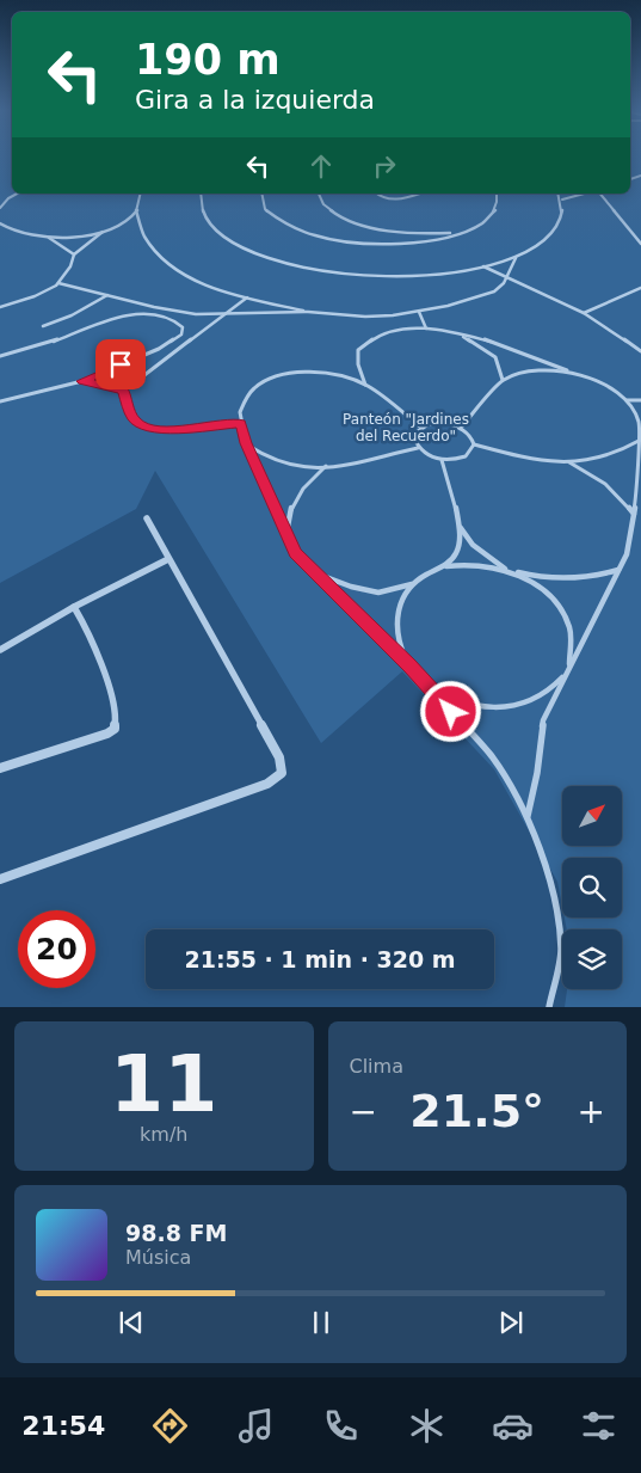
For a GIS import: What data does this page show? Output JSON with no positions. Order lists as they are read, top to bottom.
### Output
{
  "parks": ["Panteón \"Jardines del Recuerdo\""],
  "north": "top right",
  "page": {
    "turn": ["190 m", "Gira a la izquierda"],
    "limit": "20",
    "trip": "21:55 · 1 min · 320 m",
    "tile": [
      ["11", "km/h"],
      "Clima"
    ],
    "heat": ["−", "21.5°", "+"],
    "song": ["98.8 FM", "Música"],
    "tabs": "21:54"
  }
}
